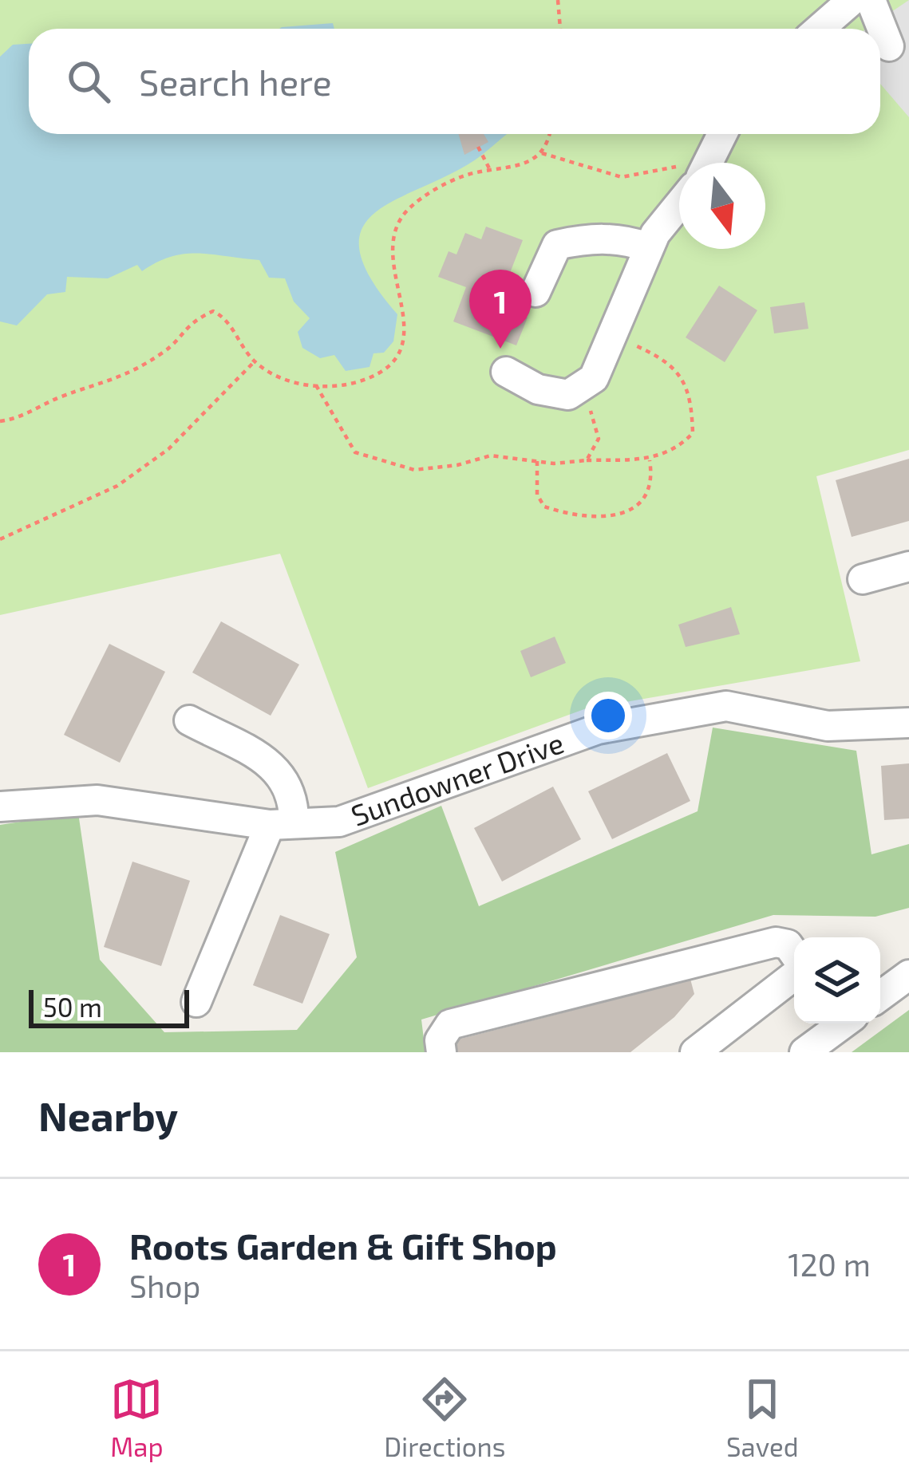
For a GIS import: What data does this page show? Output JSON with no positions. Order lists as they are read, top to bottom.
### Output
{
  "streets": {
    "street": ["Sundowner Drive"]
  },
  "scale_bar": "50 m",
  "north": "bottom",
  "page": {
    "search": "Search here",
    "pins": "1",
    "scale": "50 m",
    "heading": "Nearby",
    "list": [
      {
        "mark": "1",
        "name": "Roots Garden & Gift Shop",
        "note": "Shop",
        "value": "120 m"
      }
    ],
    "nav": ["Map", "Directions", "Saved"]
  }
}
